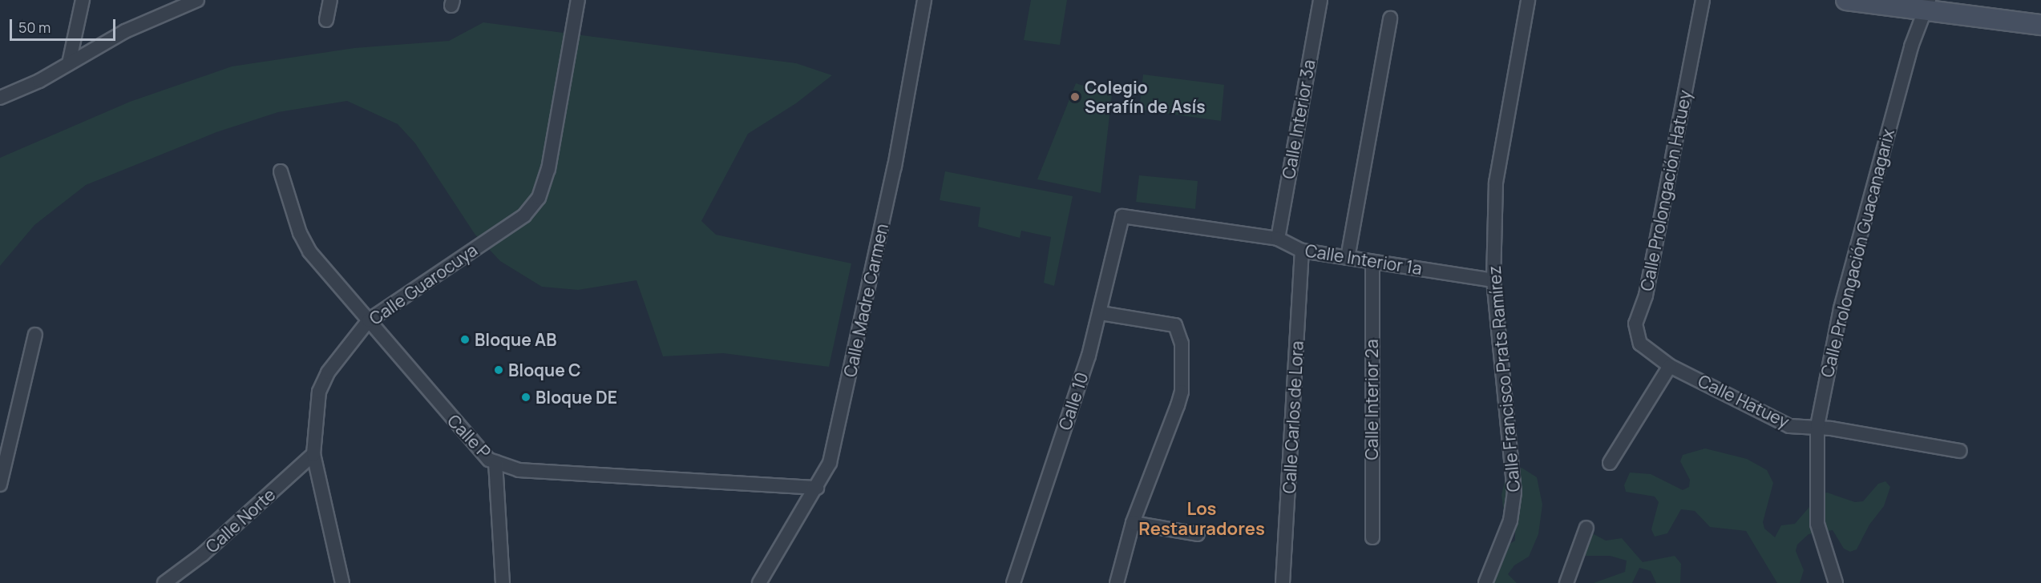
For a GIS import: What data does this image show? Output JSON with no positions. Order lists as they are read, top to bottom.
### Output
{
  "streets": {
    "street": [
      "Calle Interior 3a",
      "Calle Prolongación Hatuey",
      "Calle Prolongación Guacanagarix",
      "Calle Interior 1a",
      "Calle Guarocuya",
      "Calle Madre Carmen",
      "Calle Francisco Prats Ramírez",
      "Calle Interior 2a",
      "Calle 10",
      "Calle Hatuey",
      "Calle Carlos de Lora",
      "Calle P",
      "Calle Norte"
    ]
  },
  "crossings": [
    ["Calle Interior 3a", "Calle Interior 1a"],
    ["Calle Prolongación Hatuey", "Calle Hatuey"],
    ["Calle Prolongación Guacanagarix", "Calle Hatuey"],
    ["Calle Interior 1a", "Calle Francisco Prats Ramírez"],
    ["Calle Interior 1a", "Calle Interior 2a"],
    ["Calle Interior 1a", "Calle 10"],
    ["Calle Interior 1a", "Calle Carlos de Lora"],
    ["Calle Guarocuya", "Calle P"],
    ["Calle Guarocuya", "Calle Norte"],
    ["Calle Madre Carmen", "Calle P"]
  ],
  "districts": ["Los Restauradores"],
  "places": [
    "Colegio Serafín de Asís",
    "Bloque AB",
    "Bloque C",
    "Bloque DE"
  ],
  "scale_bar": "50 m"
}
